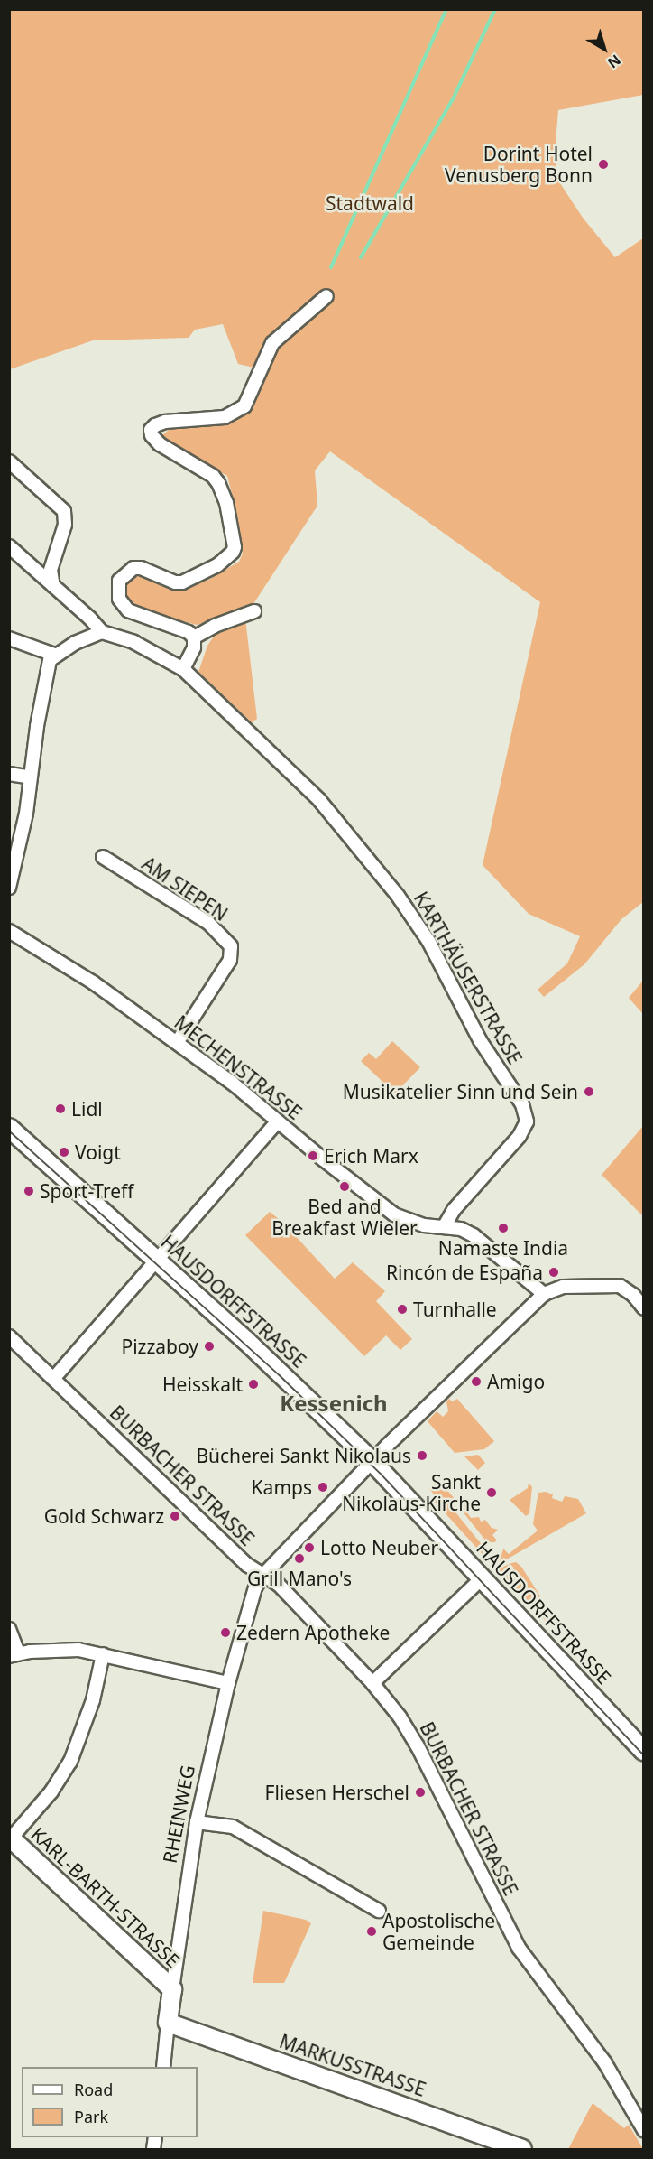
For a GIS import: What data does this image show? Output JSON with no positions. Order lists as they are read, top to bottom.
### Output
{
  "streets": {
    "main road": [
      "HAUSDORFFSTRASSE",
      "RHEINWEG",
      "KARL-BARTH-STRASSE",
      "MARKUSSTRASSE"
    ],
    "street": [
      "AM SIEPEN",
      "KARTHÄUSERSTRASSE",
      "MECHENSTRASSE",
      "BURBACHER STRASSE"
    ]
  },
  "crossings": [
    ["AM SIEPEN", "MECHENSTRASSE"],
    ["KARTHÄUSERSTRASSE", "MECHENSTRASSE"],
    ["BURBACHER STRASSE", "RHEINWEG"],
    ["RHEINWEG", "KARL-BARTH-STRASSE"],
    ["RHEINWEG", "MARKUSSTRASSE"]
  ],
  "districts": ["Kessenich"],
  "parks": ["Stadtwald"],
  "places": [
    "Dorint Hotel Venusberg Bonn",
    "Musikatelier Sinn und Sein",
    "Lidl",
    "Voigt",
    "Erich Marx",
    "Bed and Breakfast Wieler",
    "Sport-Treff",
    "Namaste India",
    "Rincón de España",
    "Turnhalle",
    "Pizzaboy",
    "Amigo",
    "Heisskalt",
    "Bücherei Sankt Nikolaus",
    "Kamps",
    "Sankt Nikolaus-Kirche",
    "Gold Schwarz",
    "Lotto Neuber",
    "Grill Mano's",
    "Zedern Apotheke",
    "Fliesen Herschel",
    "Apostolische Gemeinde"
  ],
  "legend": ["Road", "Park"],
  "north": "bottom right"
}
